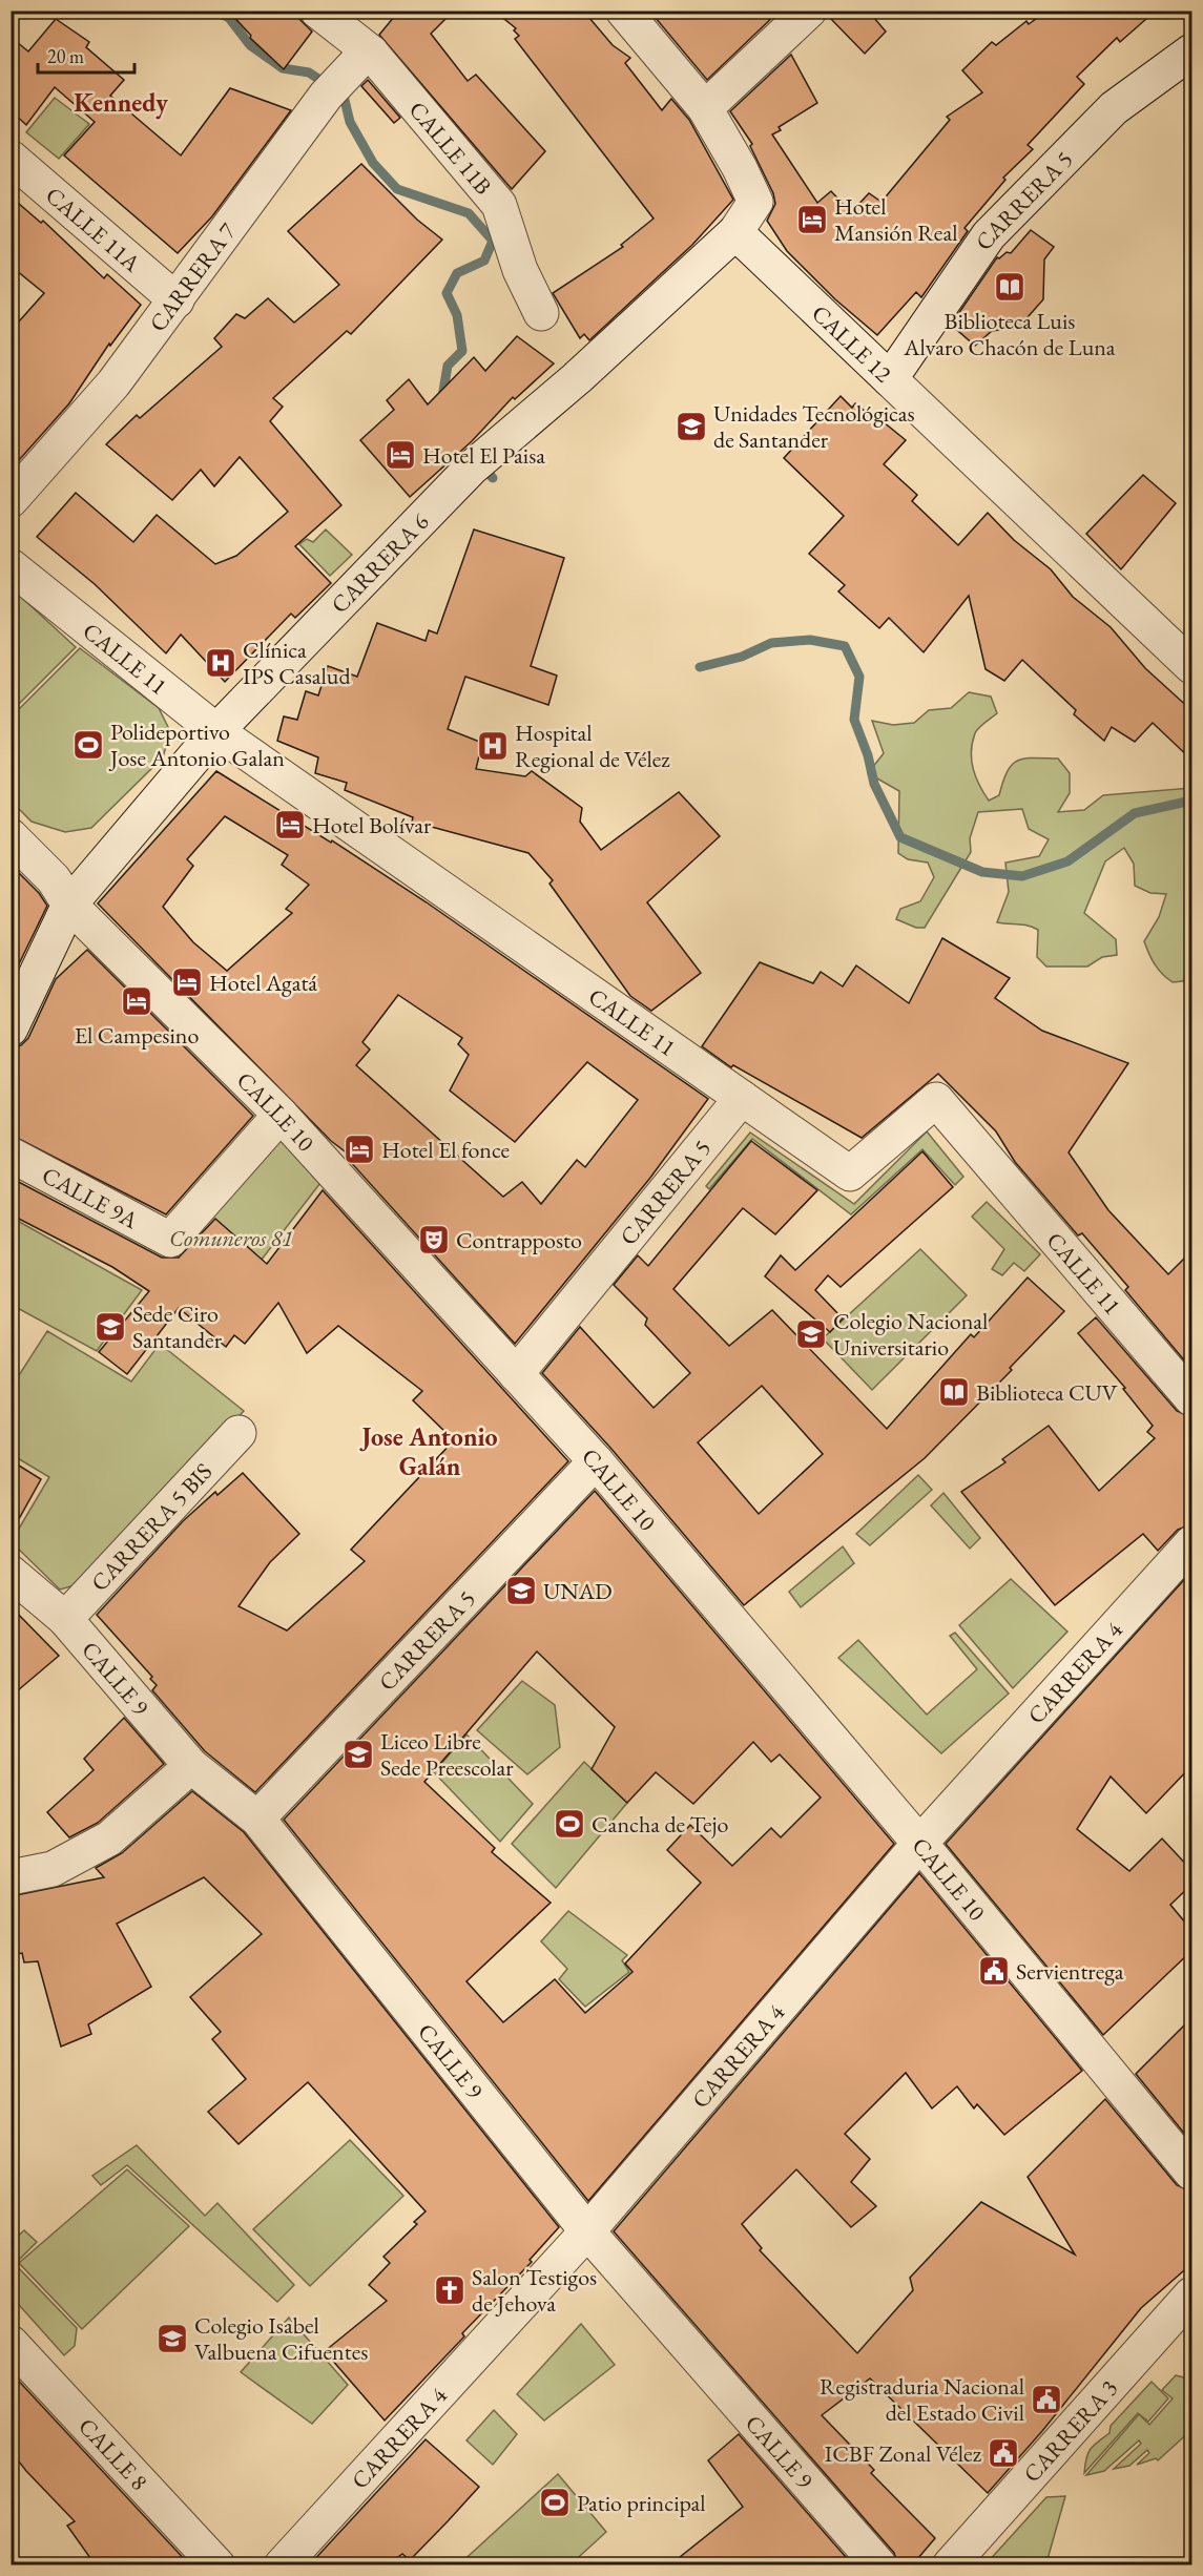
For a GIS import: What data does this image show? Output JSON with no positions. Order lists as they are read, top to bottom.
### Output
{
  "streets": {
    "street": [
      "CALLE 11B",
      "CARRERA 5",
      "CALLE 11A",
      "CARRERA 7",
      "CALLE 12",
      "CARRERA 6",
      "CALLE 11",
      "CALLE 10",
      "CALLE 9A",
      "CARRERA 5 BIS",
      "CARRERA 4",
      "CALLE 9",
      "CARRERA 3",
      "CALLE 8"
    ]
  },
  "crossings": [
    ["CALLE 11B", "CARRERA 7"],
    ["CARRERA 5", "CALLE 12"],
    ["CARRERA 5", "CALLE 11"],
    ["CARRERA 5", "CALLE 10"],
    ["CARRERA 5", "CALLE 9"],
    ["CALLE 11A", "CARRERA 7"],
    ["CALLE 12", "CARRERA 6"],
    ["CARRERA 6", "CALLE 11"],
    ["CARRERA 6", "CALLE 10"],
    ["CALLE 10", "CALLE 9A"],
    ["CALLE 10", "CARRERA 4"],
    ["CARRERA 5 BIS", "CALLE 9"],
    ["CARRERA 4", "CALLE 9"]
  ],
  "districts": ["Kennedy", "Jose Antonio Galán"],
  "parks": ["Comuneros 81"],
  "places": {
    "hotel": [
      "Hotel Mansión Real",
      "Hotel El Paisa",
      "Hotel Bolívar",
      "Hotel Agatá",
      "El Campesino",
      "Hotel El fonce"
    ],
    "library": ["Biblioteca Luis Alvaro Chacón de Luna", "Biblioteca CUV"],
    "school or university": [
      "Unidades Tecnológicas de Santander",
      "Sede Ciro Santander",
      "Colegio Nacional Universitario",
      "UNAD",
      "Liceo Libre Sede Preescolar",
      "Colegio Isabel Valbuena Cifuentes"
    ],
    "hospital": ["Clínica IPS Casalud", "Hospital Regional de Vélez"],
    "sports": ["Polideportivo Jose Antonio Galan", "Cancha de Tejo", "Patio principal"],
    "theatre": ["Contrapposto"],
    "public building": ["Servientrega", "Registraduria Nacional del Estado Civil", "ICBF Zonal Vélez"],
    "church": ["Salon Testigos de Jehova"]
  },
  "scale_bar": "20 m"
}
